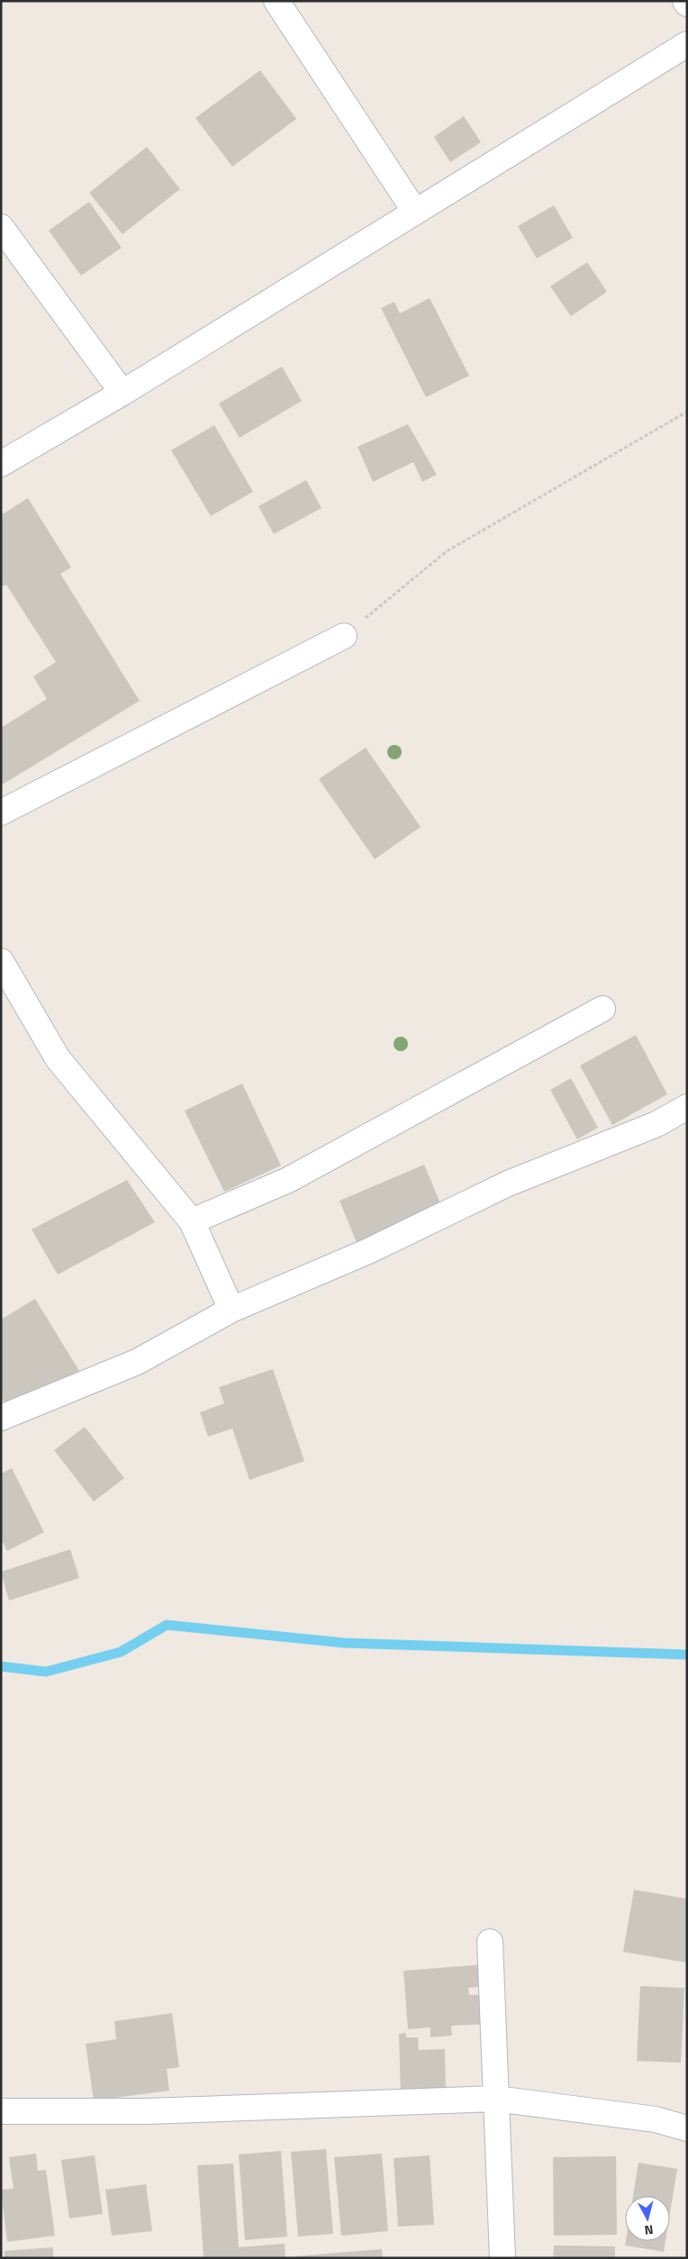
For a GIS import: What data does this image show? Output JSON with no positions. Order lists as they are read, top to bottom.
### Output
{
  "north": "bottom"
}
